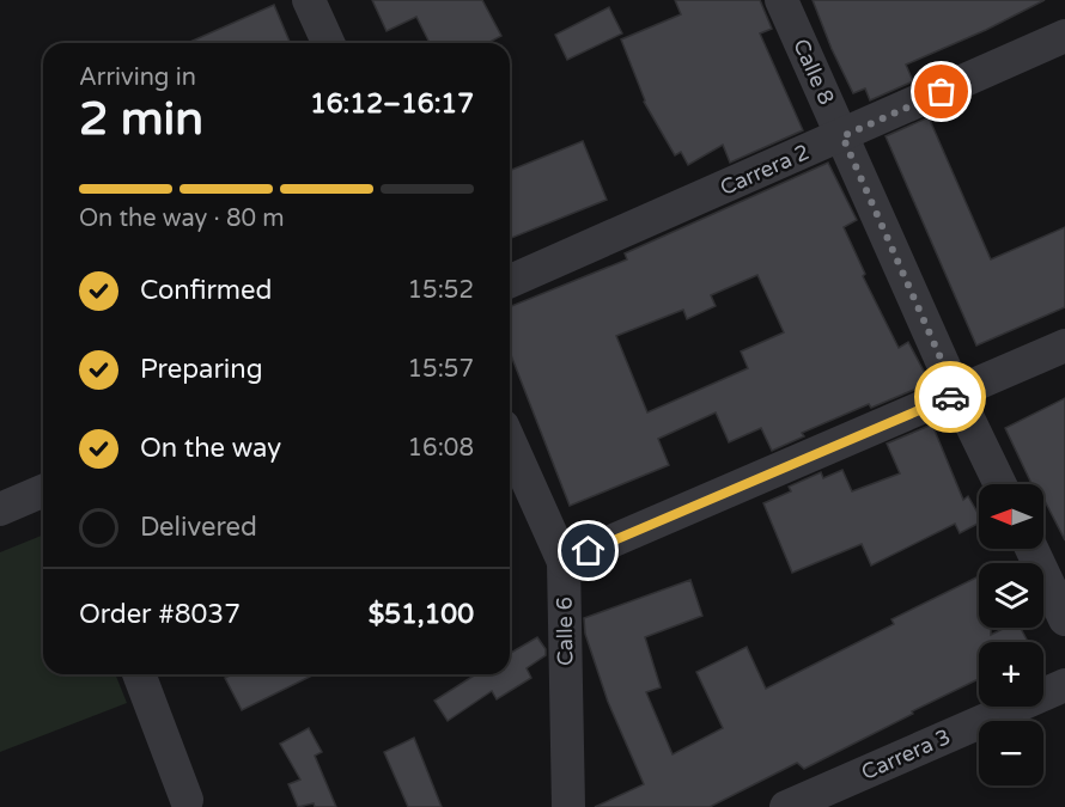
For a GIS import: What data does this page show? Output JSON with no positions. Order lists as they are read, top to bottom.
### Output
{
  "streets": {
    "street": [
      "Calle 8",
      "Carrera 2",
      "Calle 6",
      "Carrera 3"
    ]
  },
  "crossings": [
    ["Calle 8", "Carrera 2"]
  ],
  "north": "left",
  "page": {
    "heading": ["2 min", "Arriving in", "16:12–16:17"],
    "panel": ["Order #8037", "$51,100"],
    "bar": "On the way · 80 m",
    "list": [
      ["Confirmed", "15:52"],
      ["Preparing", "15:57"],
      ["On the way", "16:08"],
      "Delivered"
    ],
    "map_buttons": ["+", "−"]
  }
}
